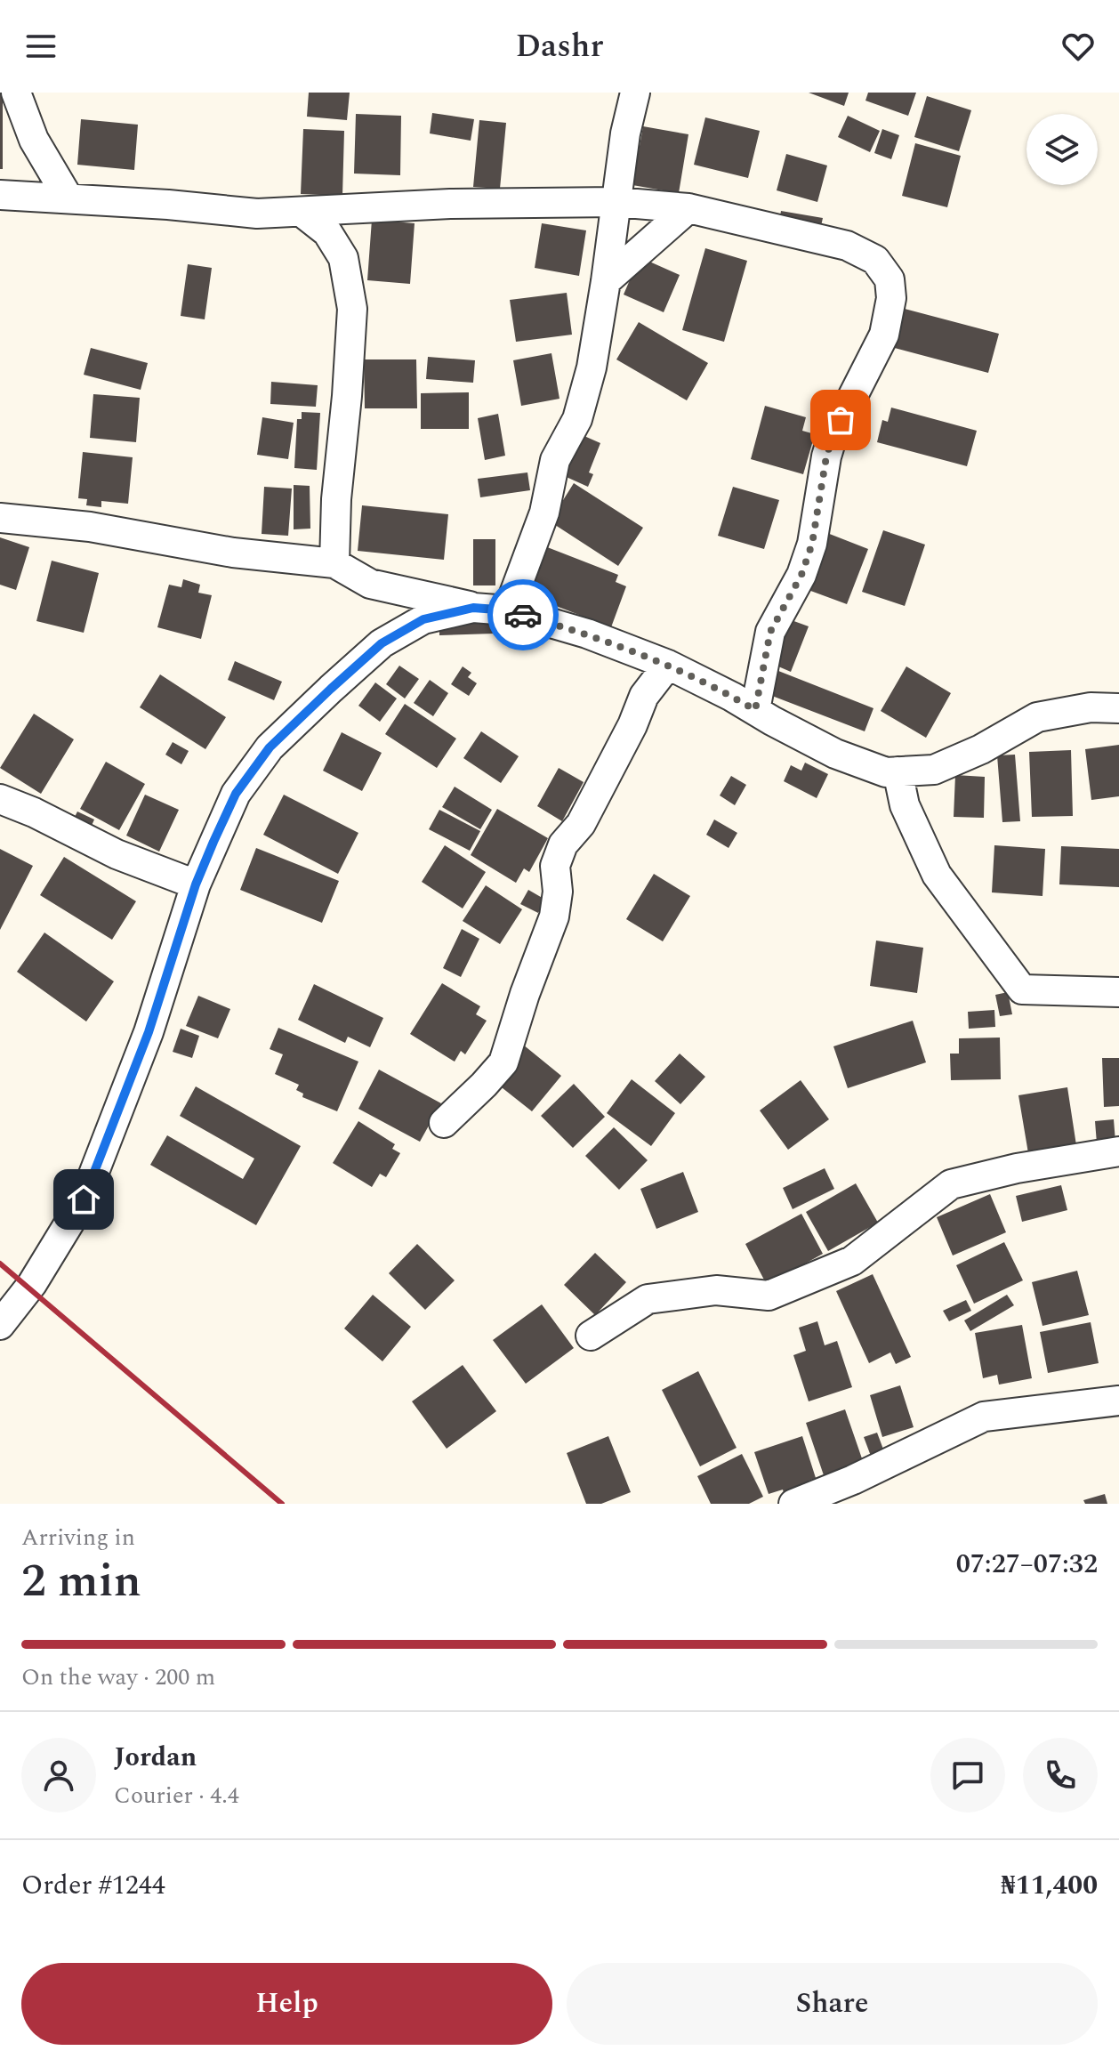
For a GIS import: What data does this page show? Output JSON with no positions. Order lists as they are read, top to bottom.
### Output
{
  "page": {
    "header": "Dashr",
    "heading": ["2 min", "Arriving in", "07:27–07:32"],
    "panel": [
      "Jordan",
      "Courier · 4.4",
      "Order #1244",
      "₦11,400"
    ],
    "bar": "On the way · 200 m",
    "buttons": ["Help", "Share"]
  }
}
